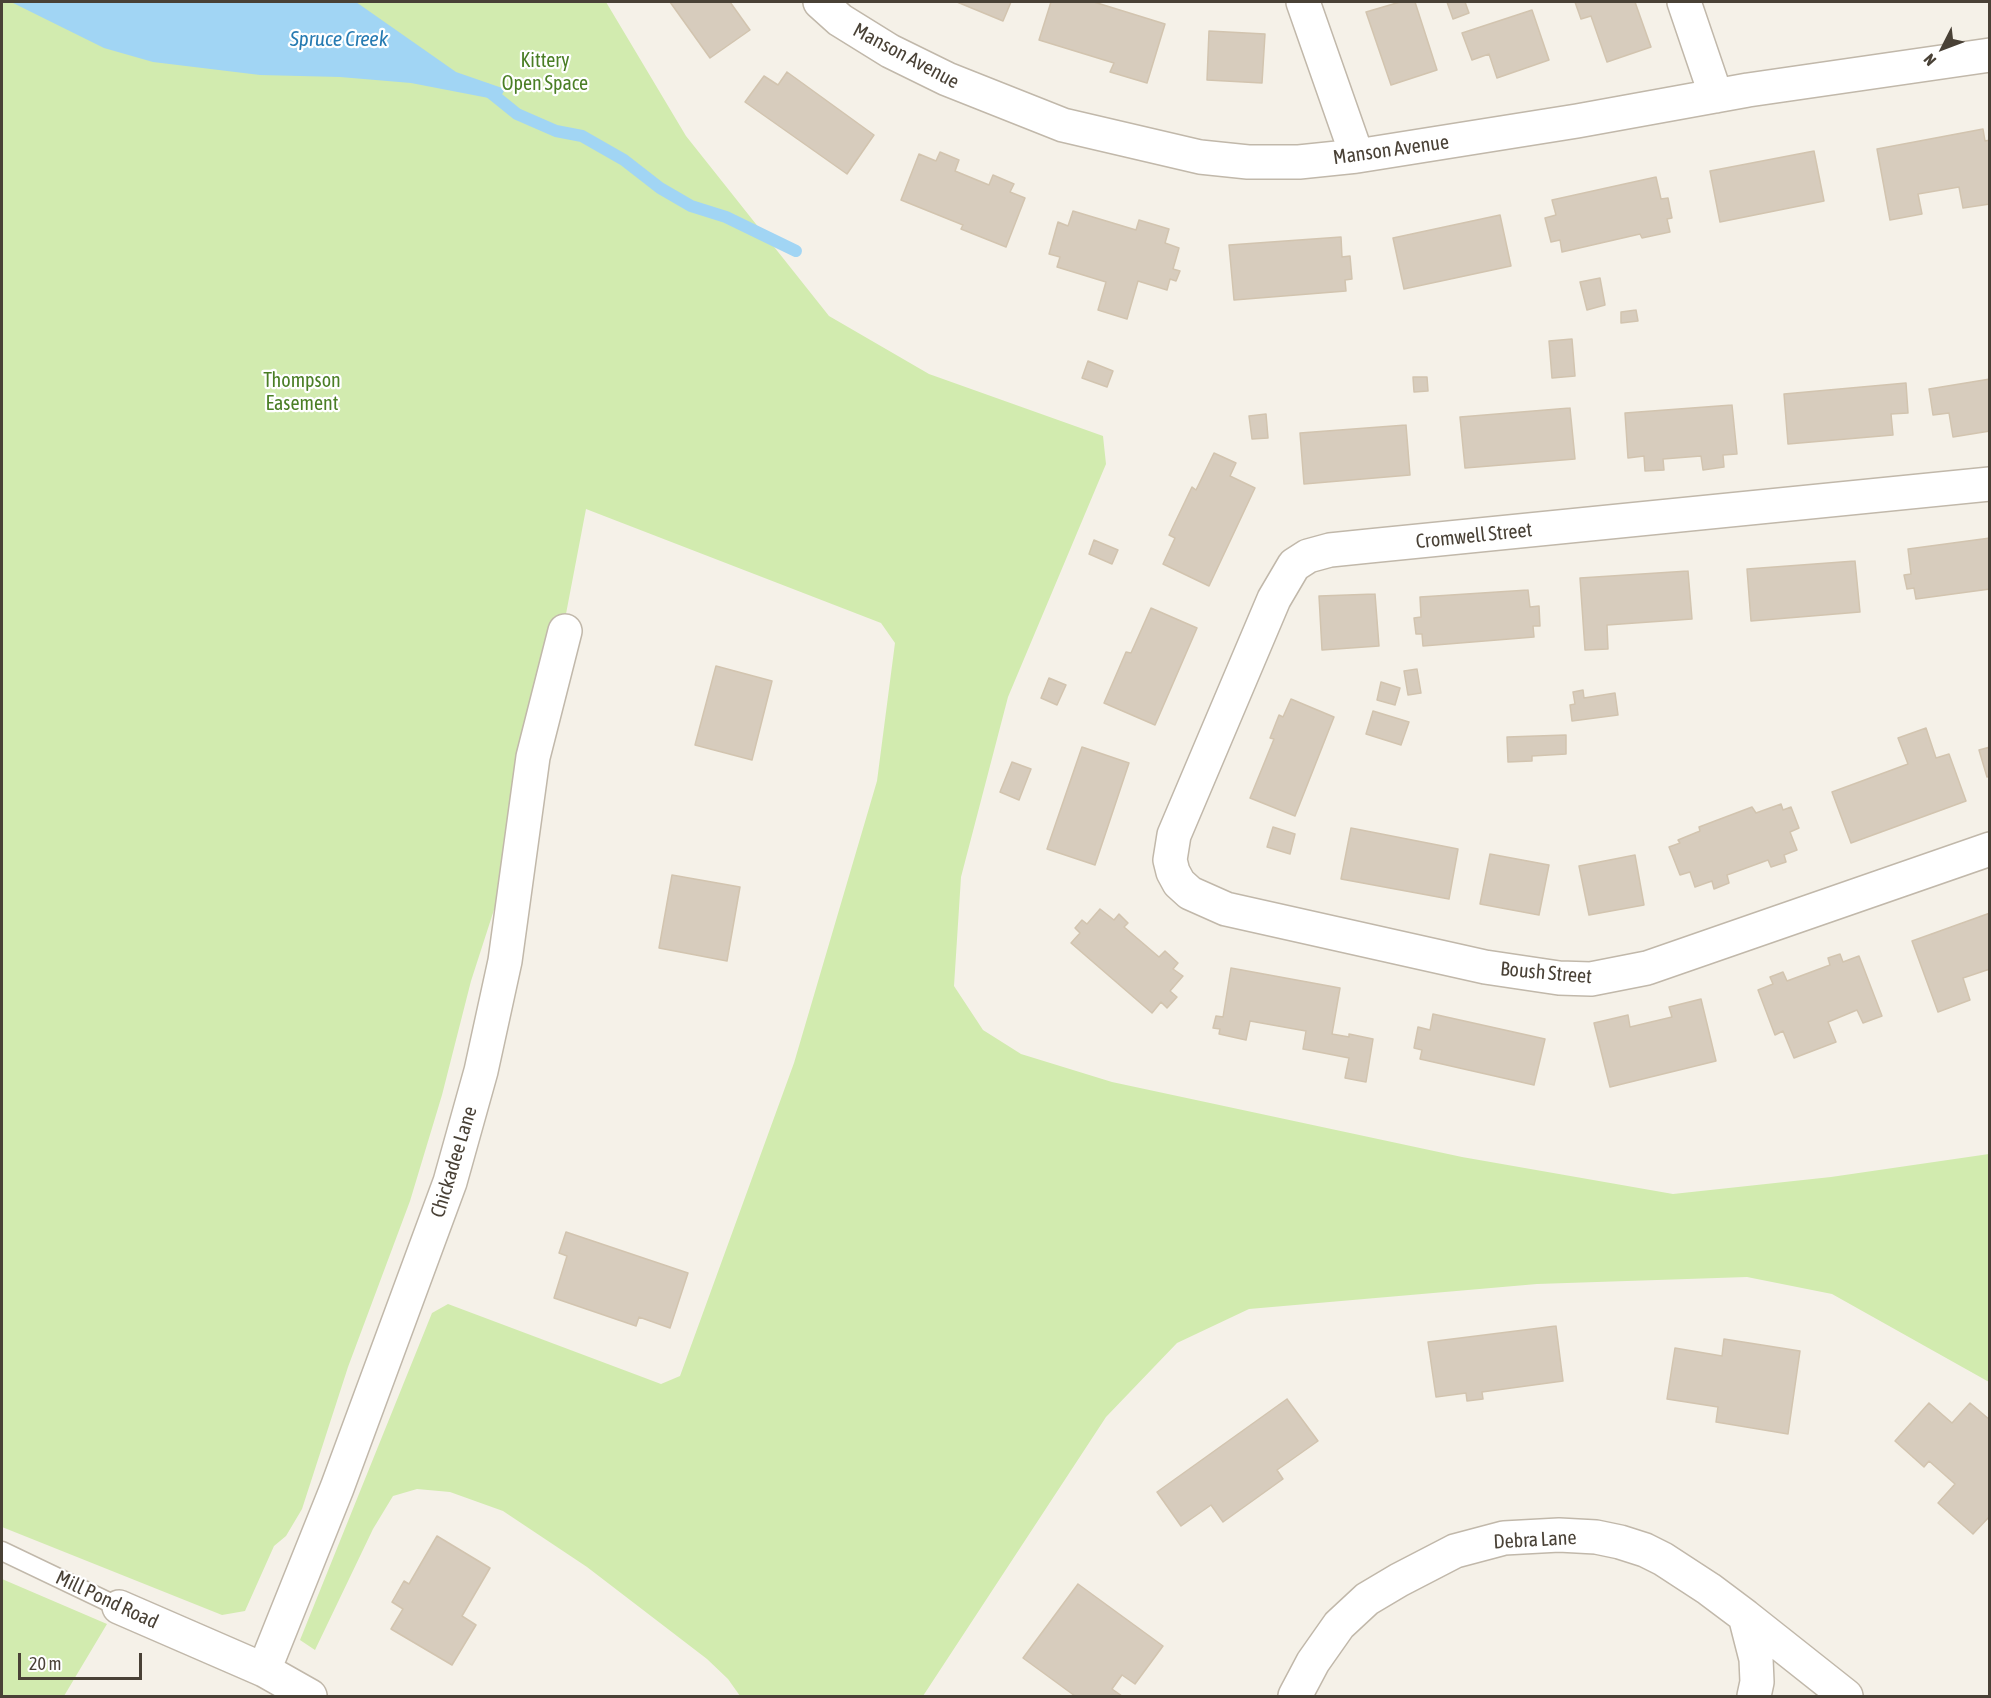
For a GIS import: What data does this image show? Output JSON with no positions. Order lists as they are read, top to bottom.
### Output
{
  "streets": {
    "street": [
      "Manson Avenue",
      "Cromwell Street",
      "Boush Street",
      "Chickadee Lane",
      "Debra Lane",
      "Mill Pond Road"
    ]
  },
  "crossings": [
    ["Cromwell Street", "Boush Street"],
    ["Chickadee Lane", "Mill Pond Road"]
  ],
  "water": ["Spruce Creek"],
  "parks": ["Kittery Open Space", "Thompson Easement"],
  "scale_bar": "20 m",
  "north": "bottom left"
}
